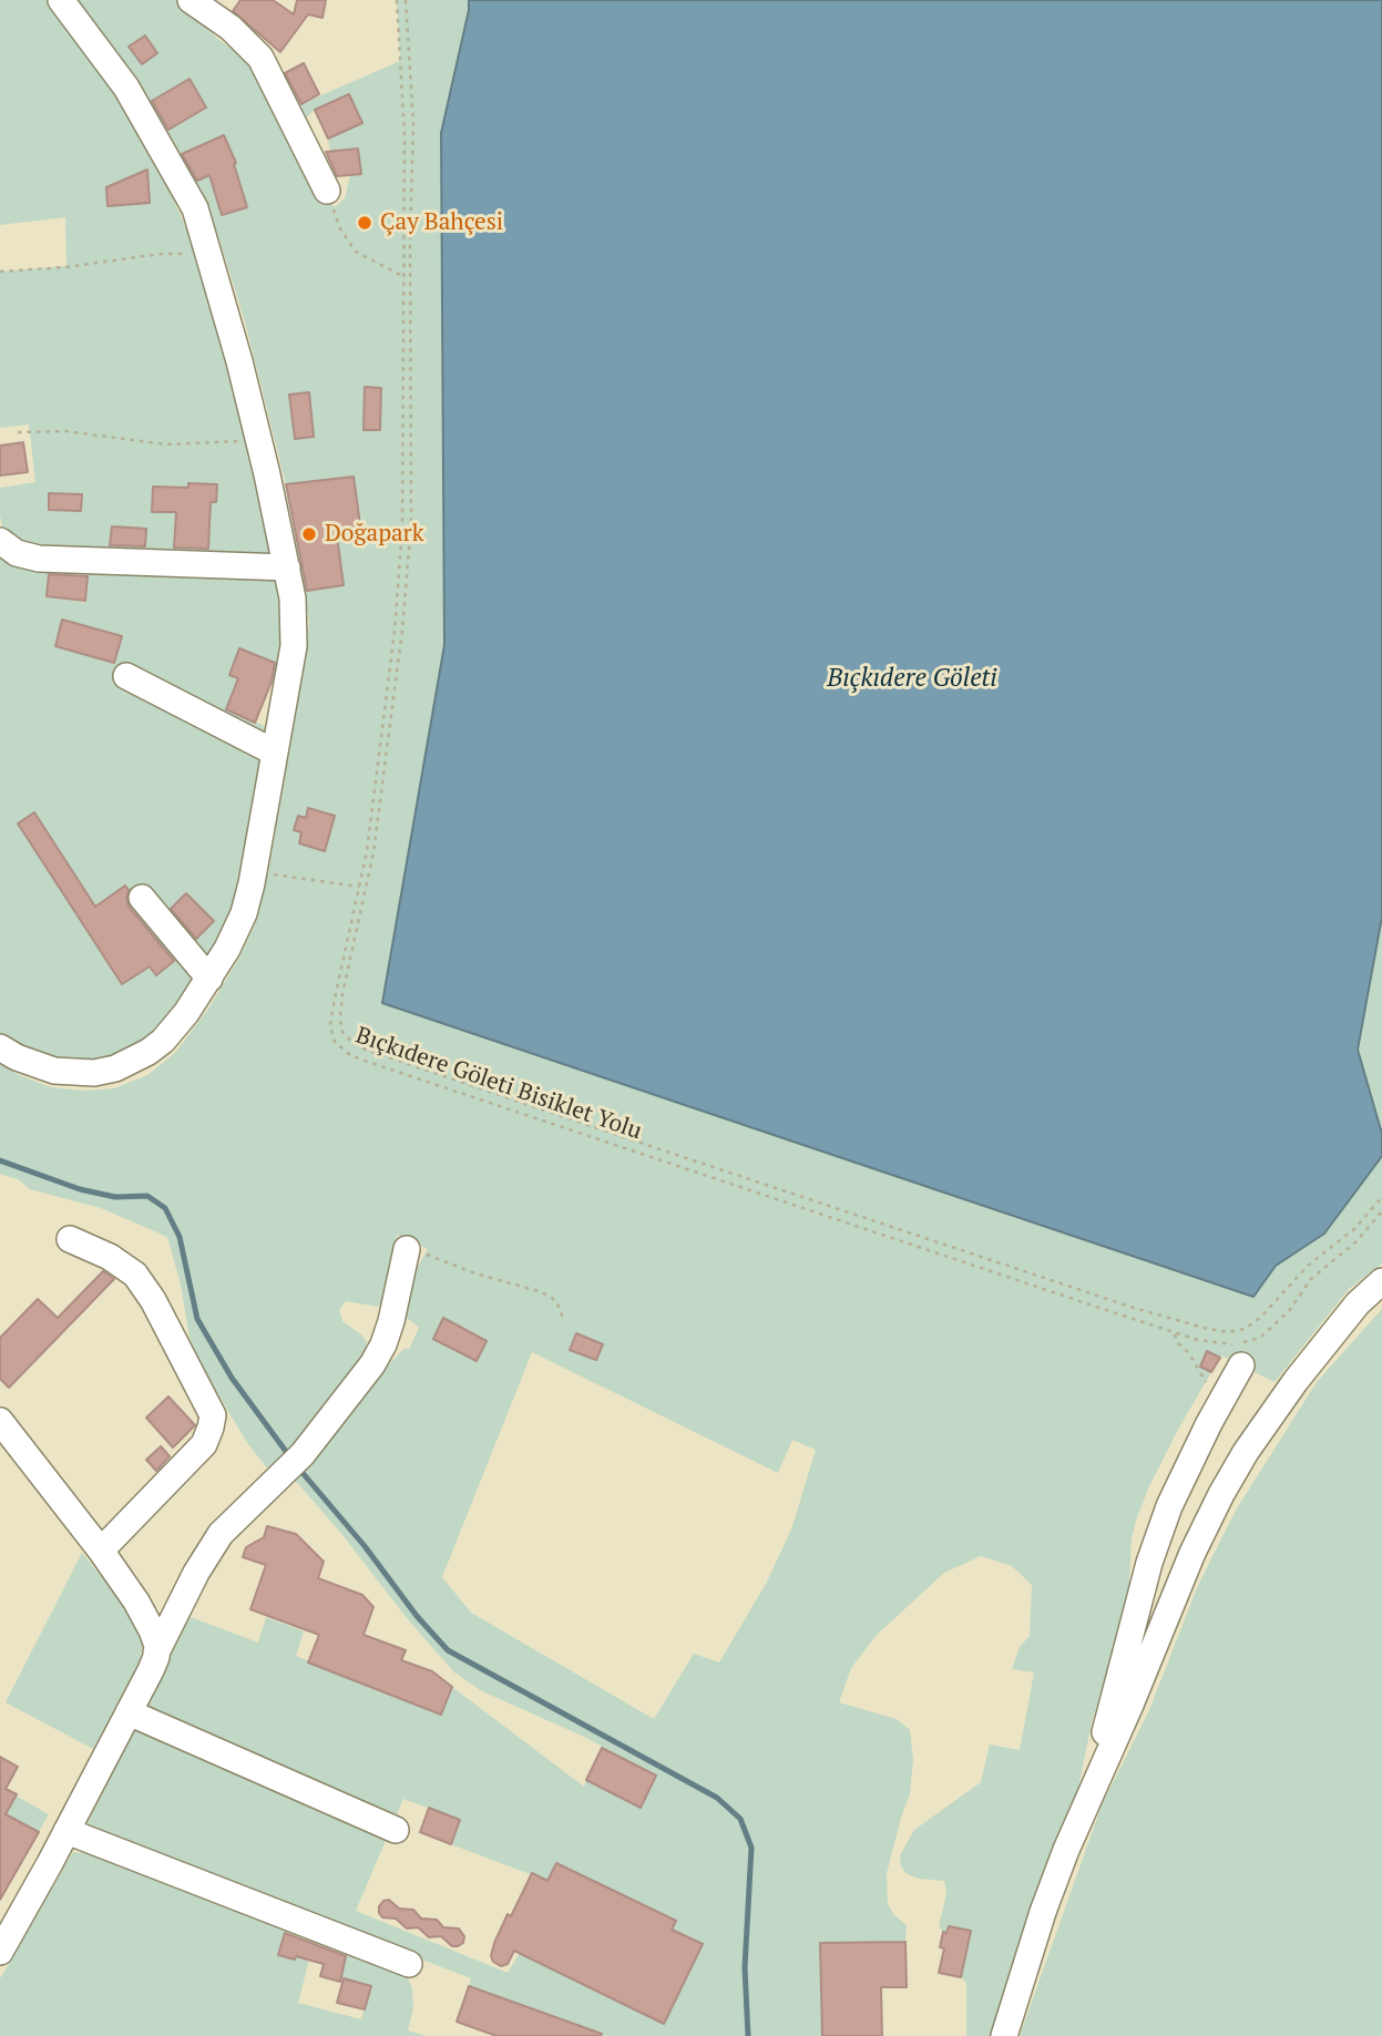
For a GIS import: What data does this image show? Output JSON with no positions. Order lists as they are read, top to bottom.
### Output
{
  "streets": {
    "path": ["Bıçkıdere Göleti Bisiklet Yolu"]
  },
  "water": ["Bıçkıdere Göleti"],
  "places": ["Çay Bahçesi", "Doğapark"]
}
